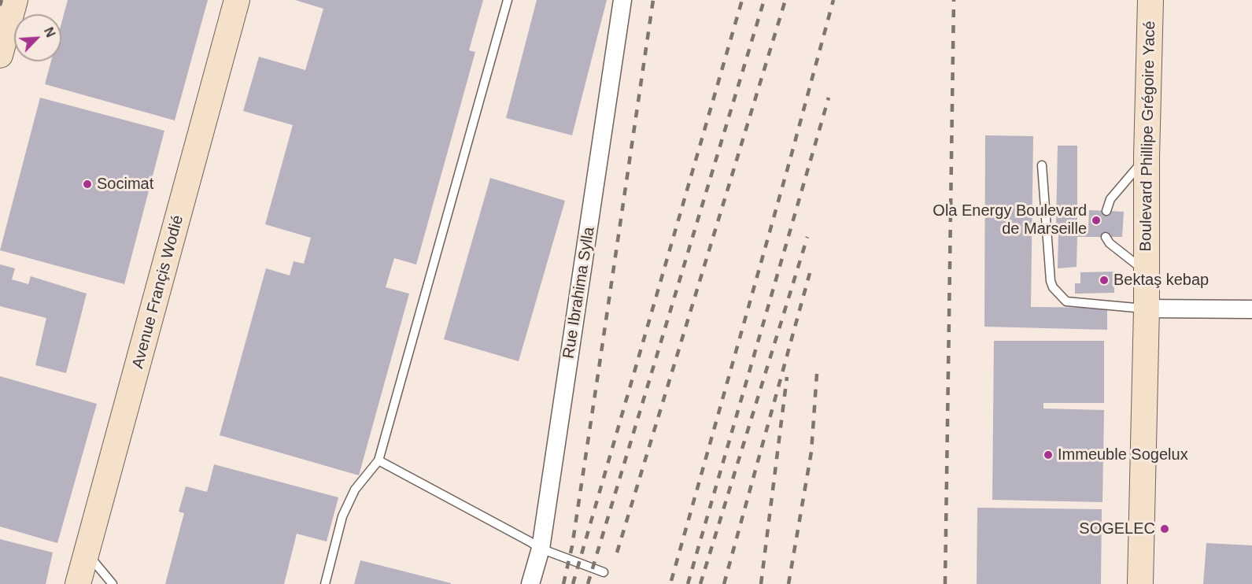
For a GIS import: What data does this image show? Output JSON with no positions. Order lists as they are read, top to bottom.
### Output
{
  "streets": {
    "main road": ["Boulevard Phillipe Grégoire Yacé", "Avenue Françis Wodié"],
    "street": ["Rue Ibrahima Sylla"]
  },
  "places": [
    "Socimat",
    "Ola Energy Boulevard de Marseille",
    "Bektaş kebap",
    "Immeuble Sogelux",
    "SOGELEC"
  ],
  "north": "top right"
}
